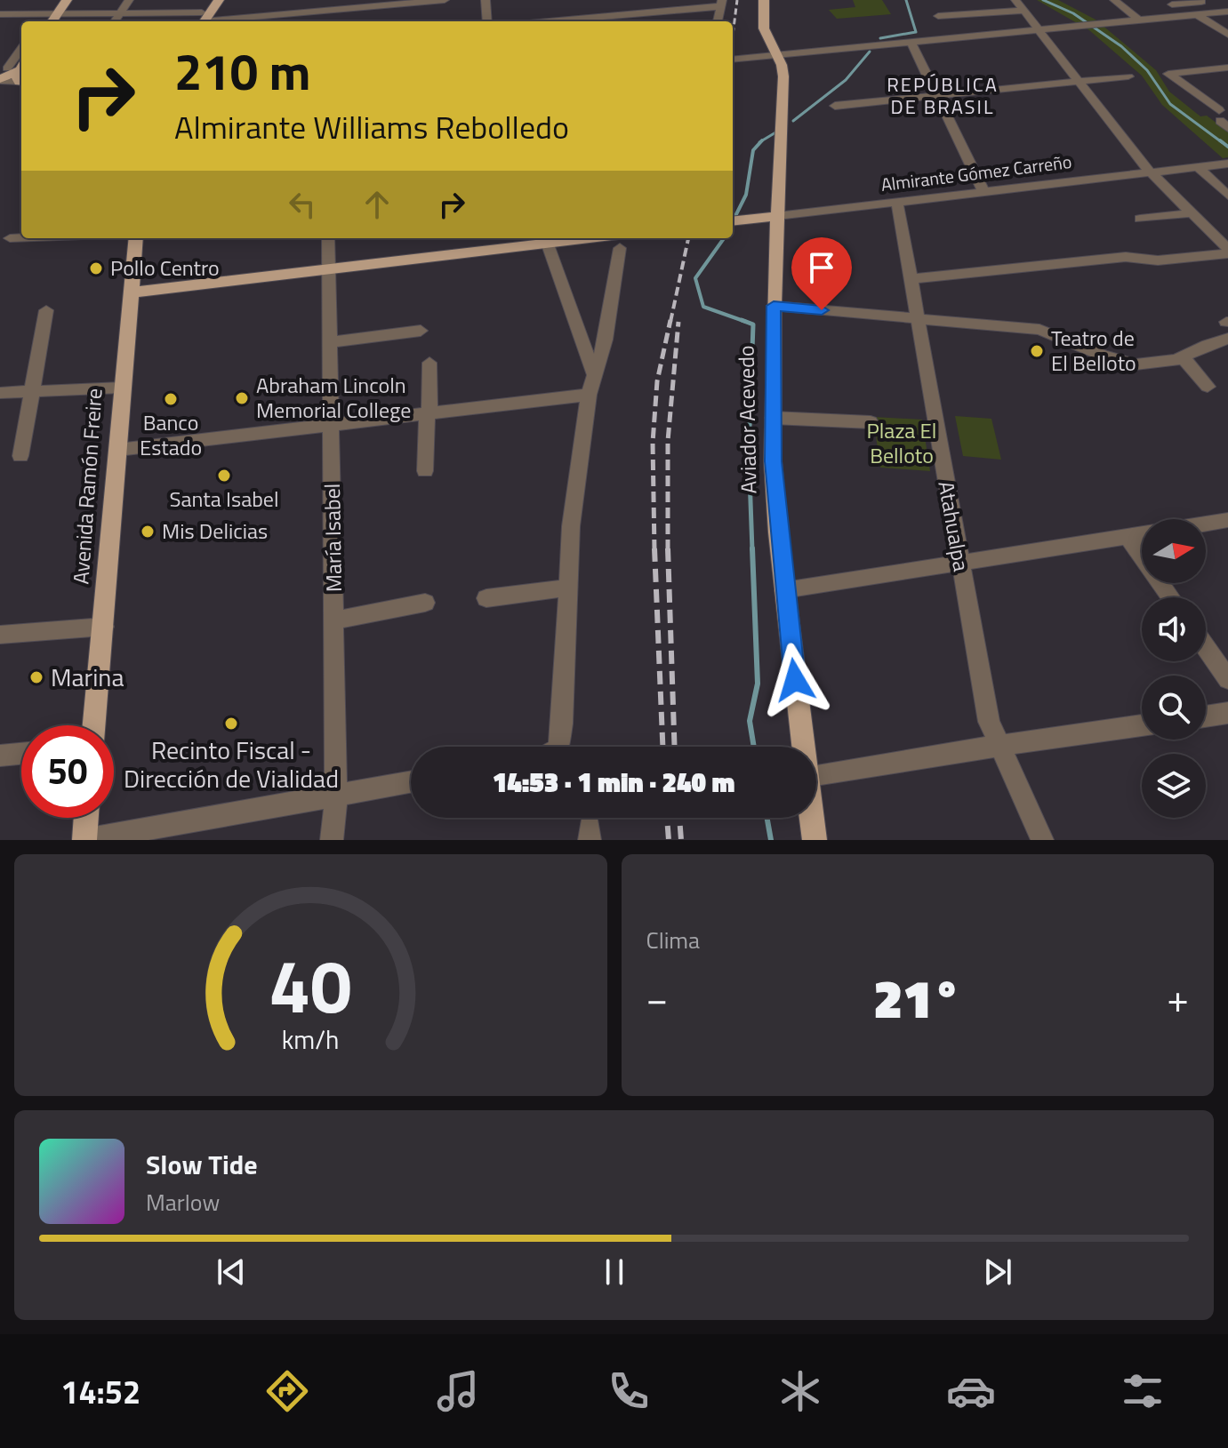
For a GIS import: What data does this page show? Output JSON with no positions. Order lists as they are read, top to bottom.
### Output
{
  "streets": {
    "main road": ["Almirante Gómez Carreño", "Aviador Acevedo", "Avenida Ramón Freire"],
    "street": ["Atahualpa", "María Isabel"]
  },
  "crossings": [
    ["Almirante Gómez Carreño", "Aviador Acevedo"],
    ["Almirante Gómez Carreño", "Atahualpa"]
  ],
  "districts": ["REPÚBLICA DE BRASIL"],
  "parks": ["Plaza El Belloto"],
  "places": [
    "Pollo Centro",
    "Teatro de El Belloto",
    "Abraham Lincoln Memorial College",
    "Banco Estado",
    "Santa Isabel",
    "Mis Delicias",
    "Marina",
    "Recinto Fiscal - Dirección de Vialidad"
  ],
  "north": "right",
  "page": {
    "turn": ["210 m", "Almirante Williams Rebolledo"],
    "limit": "50",
    "trip": "14:53 · 1 min · 240 m",
    "tile": "Clima",
    "heat": ["−", "21°", "+"],
    "song": ["Slow Tide", "Marlow"],
    "tabs": "14:52",
    "gauge": ["40", "km/h"]
  }
}
